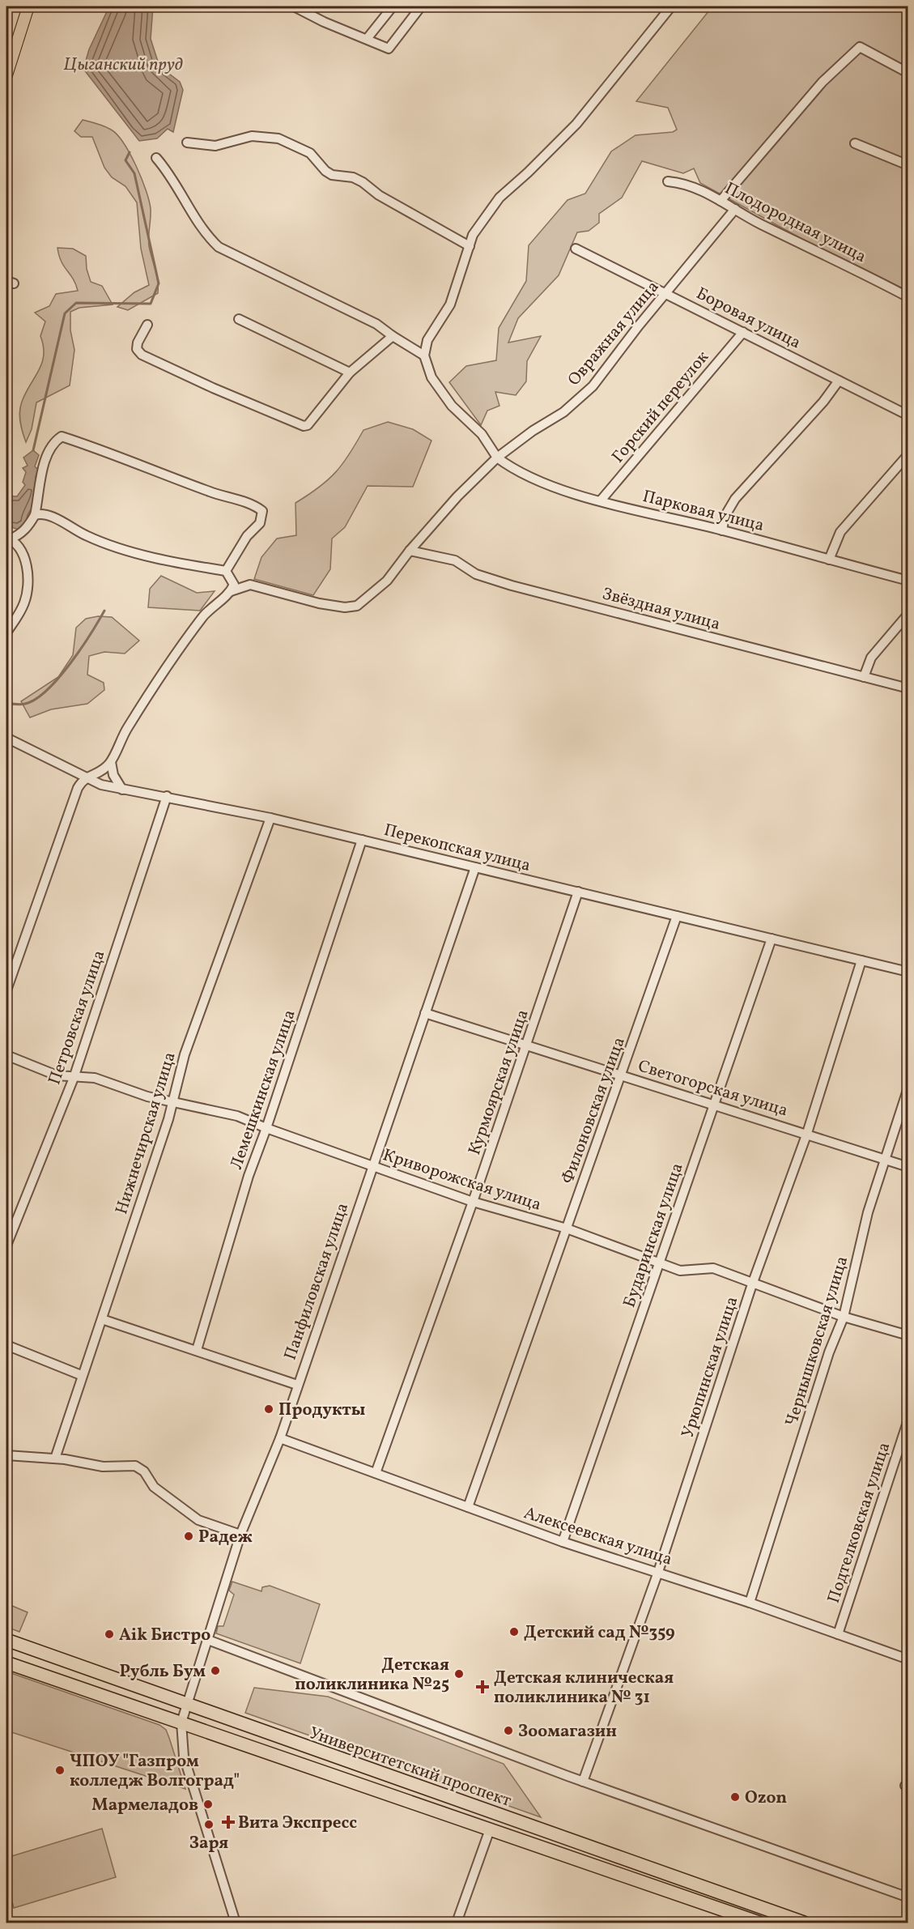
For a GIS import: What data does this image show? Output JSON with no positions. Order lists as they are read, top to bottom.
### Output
{
  "streets": {
    "highway": ["Университетский проспект"],
    "street": [
      "Плодородная улица",
      "Боровая улица",
      "Овражная улица",
      "Горский переулок",
      "Парковая улица",
      "Звёздная улица",
      "Перекопская улица",
      "Петровская улица",
      "Курмоярская улица",
      "Светогорская улица",
      "Лемешкинская улица",
      "Филоновская улица",
      "Нижнечирская улица",
      "Криворожская улица",
      "Бударинская улица",
      "Панфиловская улица",
      "Чернышковская улица",
      "Урюпинская улица",
      "Подтелковская улица",
      "Алексеевская улица"
    ]
  },
  "crossings": [
    ["Плодородная улица", "Овражная улица"],
    ["Боровая улица", "Овражная улица"],
    ["Боровая улица", "Горский переулок"],
    ["Овражная улица", "Парковая улица"],
    ["Овражная улица", "Звёздная улица"],
    ["Горский переулок", "Парковая улица"],
    ["Перекопская улица", "Петровская улица"],
    ["Перекопская улица", "Курмоярская улица"],
    ["Перекопская улица", "Лемешкинская улица"],
    ["Перекопская улица", "Филоновская улица"],
    ["Перекопская улица", "Нижнечирская улица"],
    ["Перекопская улица", "Бударинская улица"],
    ["Перекопская улица", "Панфиловская улица"],
    ["Перекопская улица", "Урюпинская улица"],
    ["Петровская улица", "Криворожская улица"],
    ["Курмоярская улица", "Светогорская улица"],
    ["Курмоярская улица", "Криворожская улица"],
    ["Курмоярская улица", "Алексеевская улица"],
    ["Светогорская улица", "Филоновская улица"],
    ["Светогорская улица", "Бударинская улица"],
    ["Светогорская улица", "Панфиловская улица"],
    ["Светогорская улица", "Чернышковская улица"],
    ["Светогорская улица", "Урюпинская улица"],
    ["Лемешкинская улица", "Криворожская улица"],
    ["Филоновская улица", "Криворожская улица"],
    ["Филоновская улица", "Алексеевская улица"],
    ["Нижнечирская улица", "Криворожская улица"],
    ["Криворожская улица", "Бударинская улица"],
    ["Криворожская улица", "Панфиловская улица"],
    ["Криворожская улица", "Чернышковская улица"],
    ["Криворожская улица", "Урюпинская улица"],
    ["Бударинская улица", "Алексеевская улица"],
    ["Панфиловская улица", "Алексеевская улица"],
    ["Панфиловская улица", "Университетский проспект"],
    ["Чернышковская улица", "Алексеевская улица"],
    ["Урюпинская улица", "Алексеевская улица"],
    ["Подтелковская улица", "Алексеевская улица"]
  ],
  "water": ["Цыганский пруд"],
  "places": {
    "other": [
      "Продукты",
      "Радеж",
      "Детский сад №359",
      "Aik Бистро",
      "Рубль Бум",
      "Детская поликлиника №25",
      "Зоомагазин",
      "ЧПОУ \"Газпром колледж Волгоград\"",
      "Ozon",
      "Мармеладов",
      "Заря"
    ],
    "health": ["Детская клиническая поликлиника № 31", "Вита Экспресс"]
  }
}
